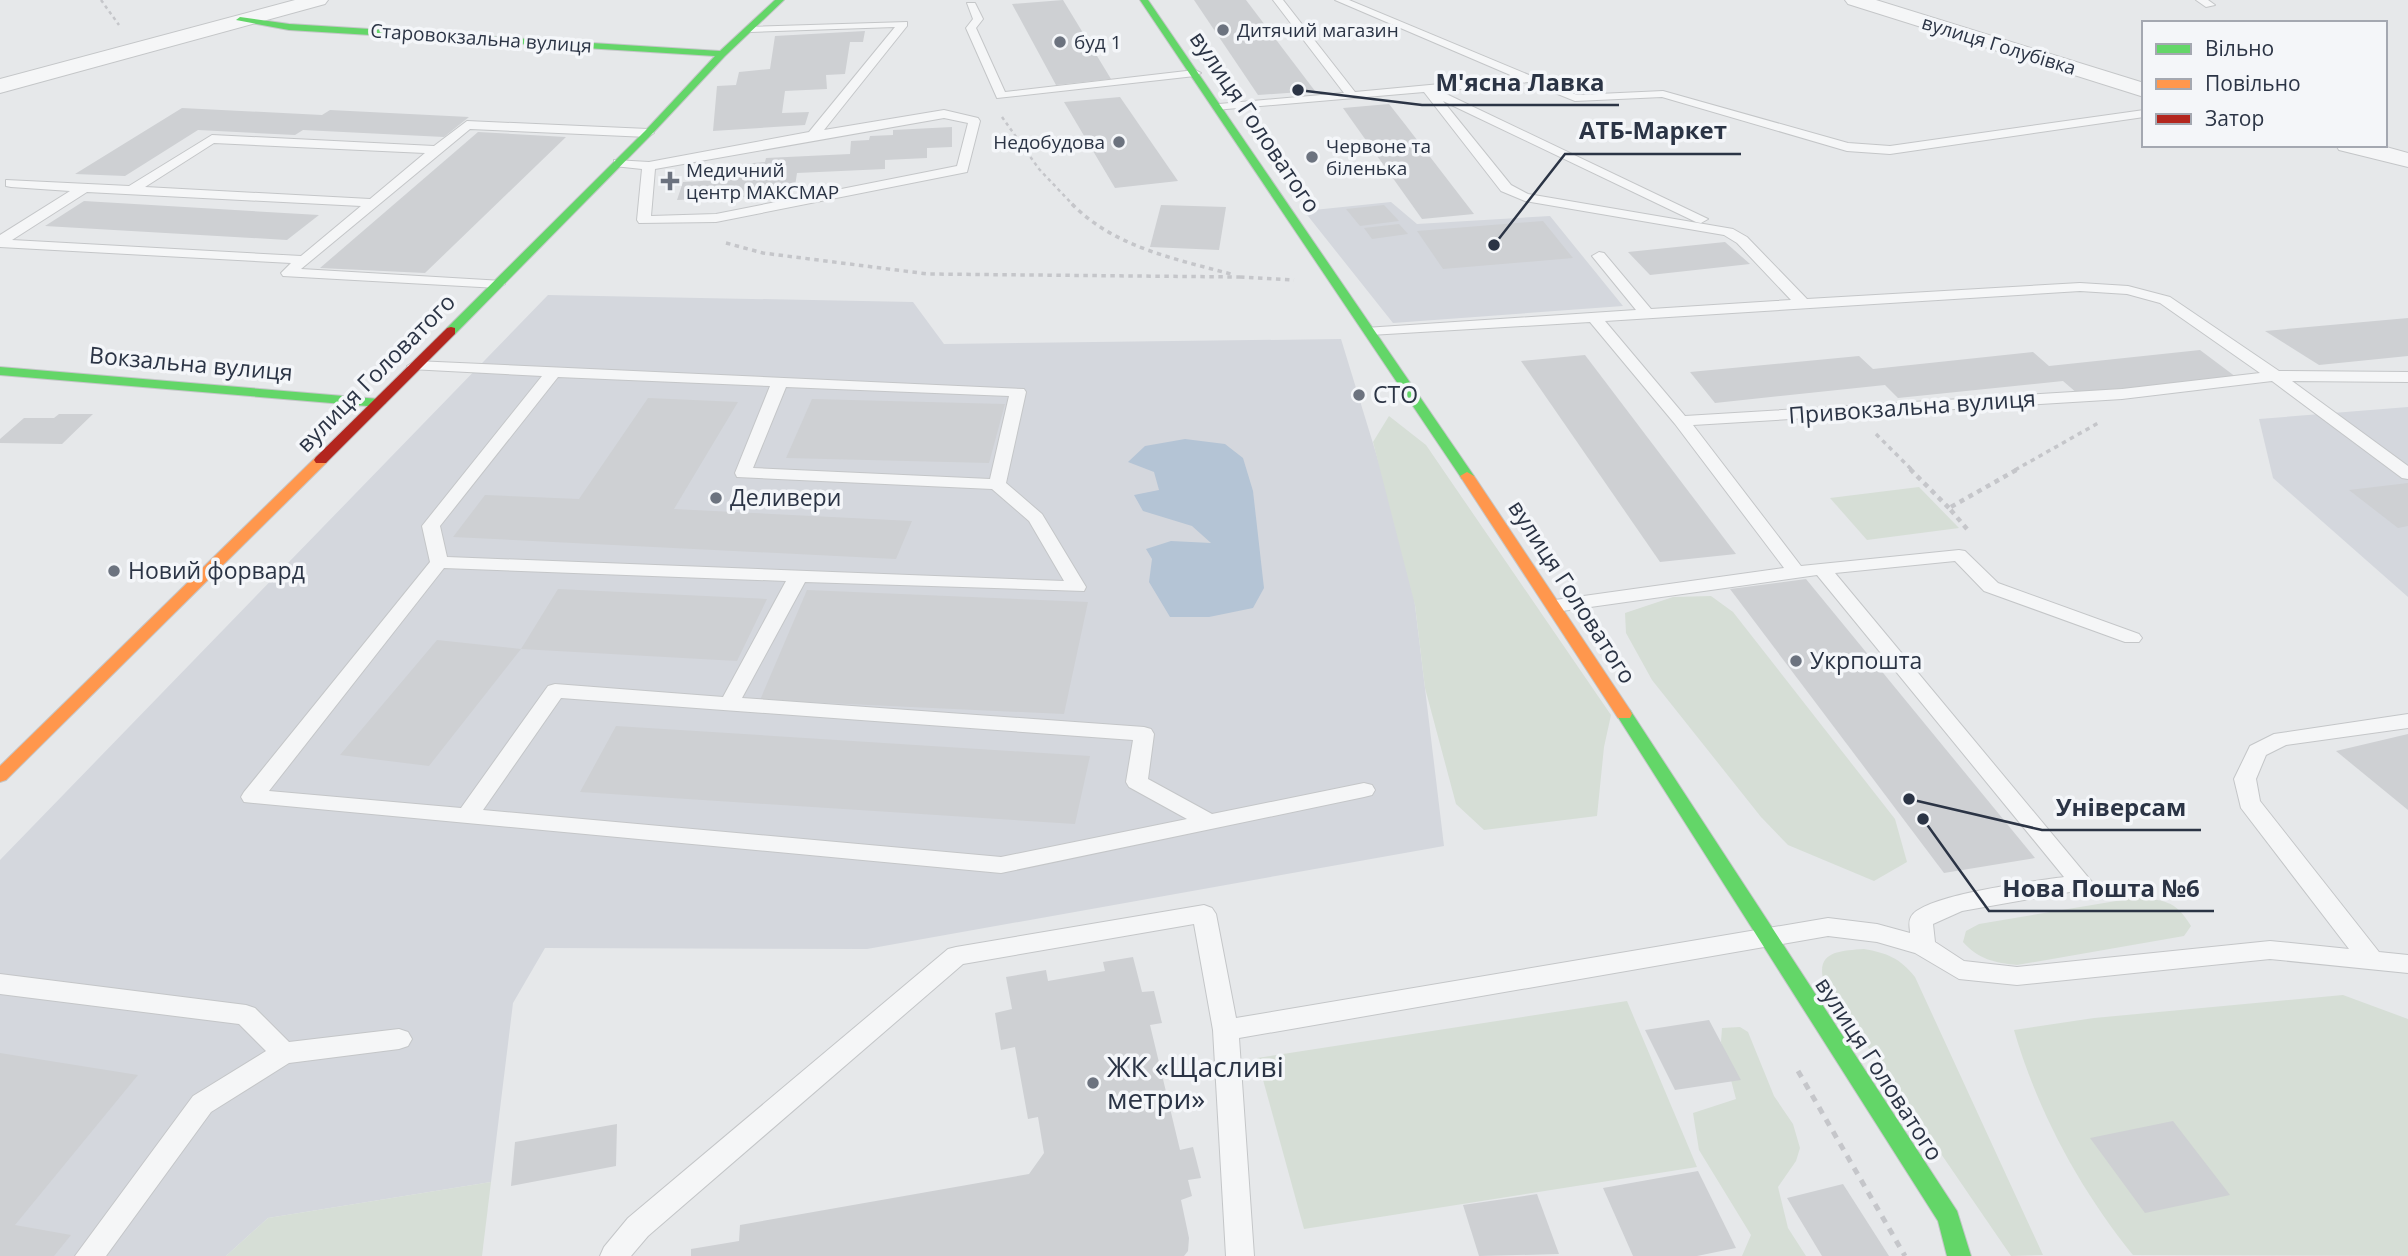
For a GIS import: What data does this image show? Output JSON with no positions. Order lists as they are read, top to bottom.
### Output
{
  "streets": {
    "street": [
      "Старовокзальна вулиця",
      "вулиця Голубівка",
      "вулиця Головатого",
      "Вокзальна вулиця"
    ],
    "lane": ["Привокзальна вулиця"]
  },
  "crossings": [
    ["Старовокзальна вулиця", "вулиця Головатого"],
    ["вулиця Головатого", "Вокзальна вулиця"]
  ],
  "places": {
    "other": [
      "Дитячий магазин",
      "буд 1",
      "М'ясна Лавка",
      "Недобудова",
      "Червоне та біленька",
      "АТБ-Маркет",
      "СТО",
      "Деливери",
      "Новий форвард",
      "Укрпошта",
      "Універсам",
      "Нова Пошта №6",
      "ЖК «Щасливі метри»"
    ],
    "health": ["Медичний центр МАКСМАР"]
  },
  "legend": ["Вільно", "Повільно", "Затор"]
}
